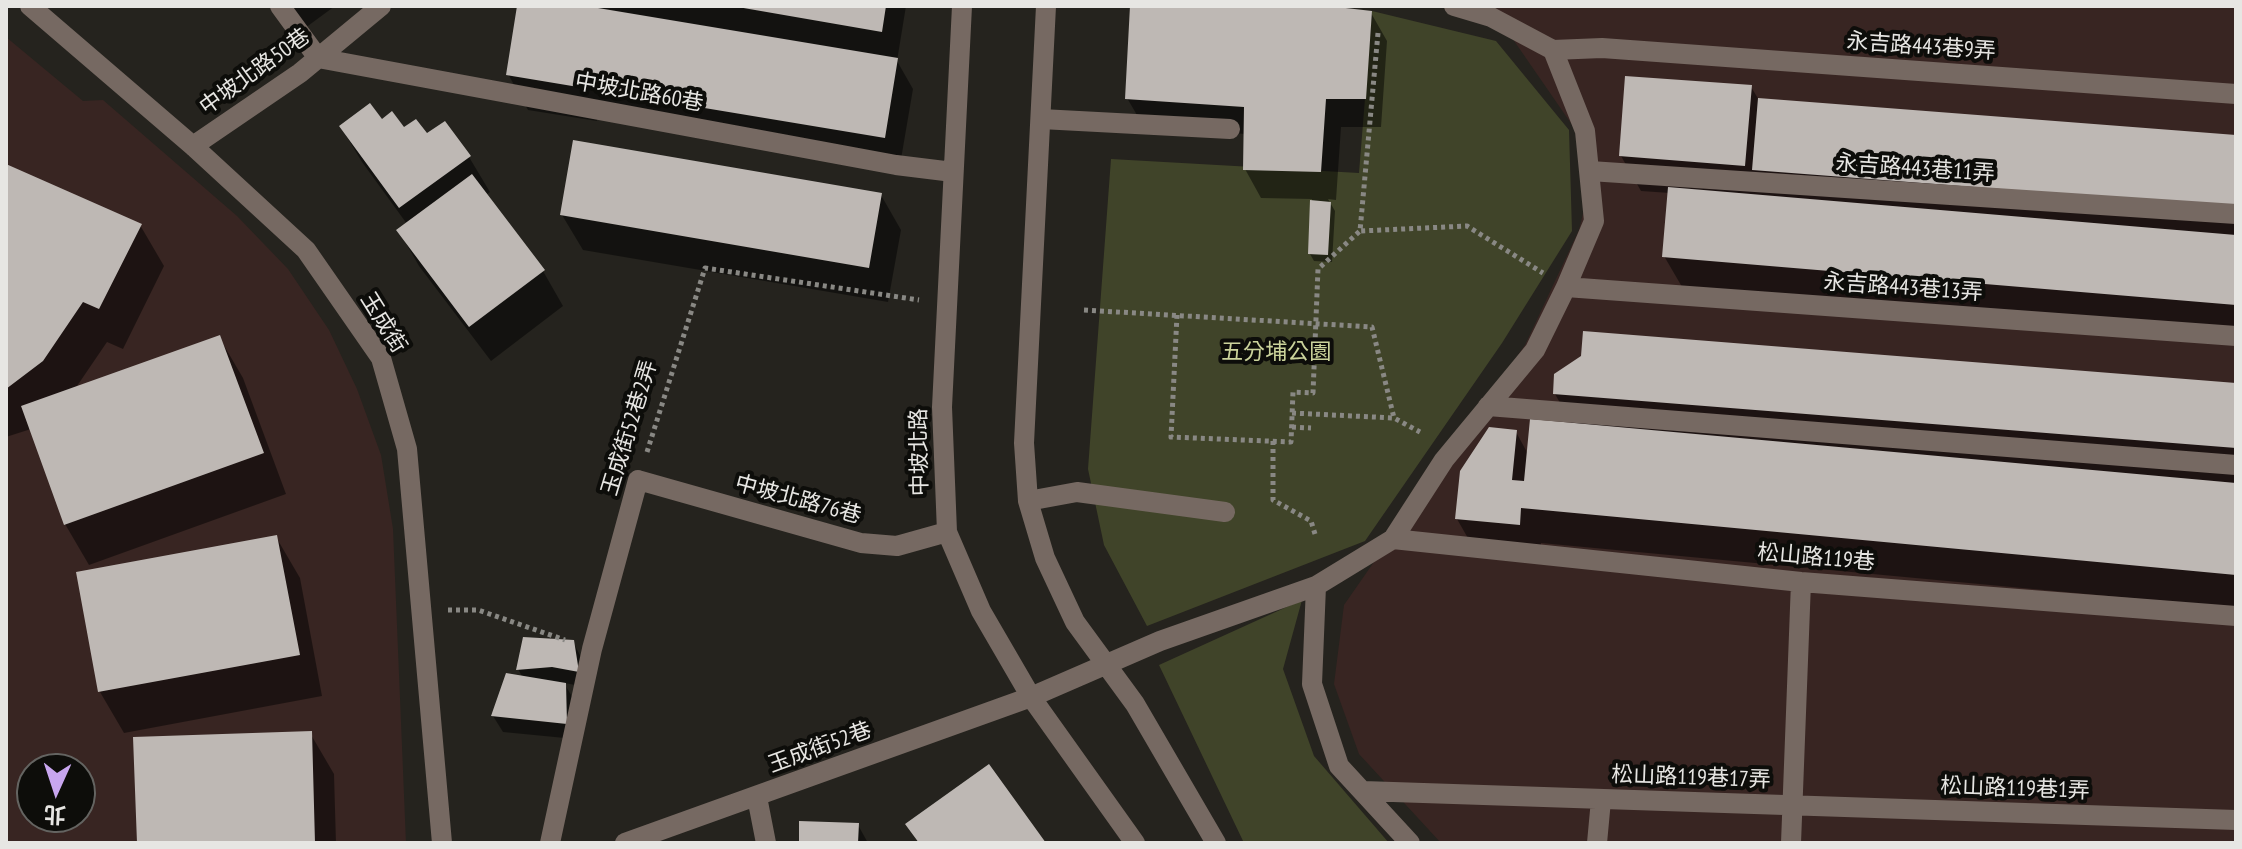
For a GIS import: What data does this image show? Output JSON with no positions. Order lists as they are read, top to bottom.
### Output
{
  "streets": {
    "street": [
      "永吉路443巷9弄",
      "中坡北路50巷",
      "中坡北路60巷",
      "永吉路443巷11弄",
      "永吉路443巷13弄",
      "玉成街",
      "玉成街52巷2弄",
      "中坡北路",
      "中坡北路76巷",
      "松山路119巷",
      "玉成街52巷",
      "松山路119巷17弄",
      "松山路119巷1弄"
    ]
  },
  "crossings": [
    ["中坡北路50巷", "中坡北路60巷"],
    ["中坡北路50巷", "玉成街"],
    ["中坡北路60巷", "中坡北路"],
    ["玉成街52巷2弄", "中坡北路"],
    ["玉成街52巷2弄", "中坡北路76巷"],
    ["中坡北路", "中坡北路76巷"],
    ["中坡北路", "玉成街52巷"],
    ["松山路119巷", "玉成街52巷"],
    ["松山路119巷", "松山路119巷17弄"],
    ["松山路119巷17弄", "松山路119巷1弄"]
  ],
  "parks": ["五分埔公園"],
  "north": "bottom"
}
